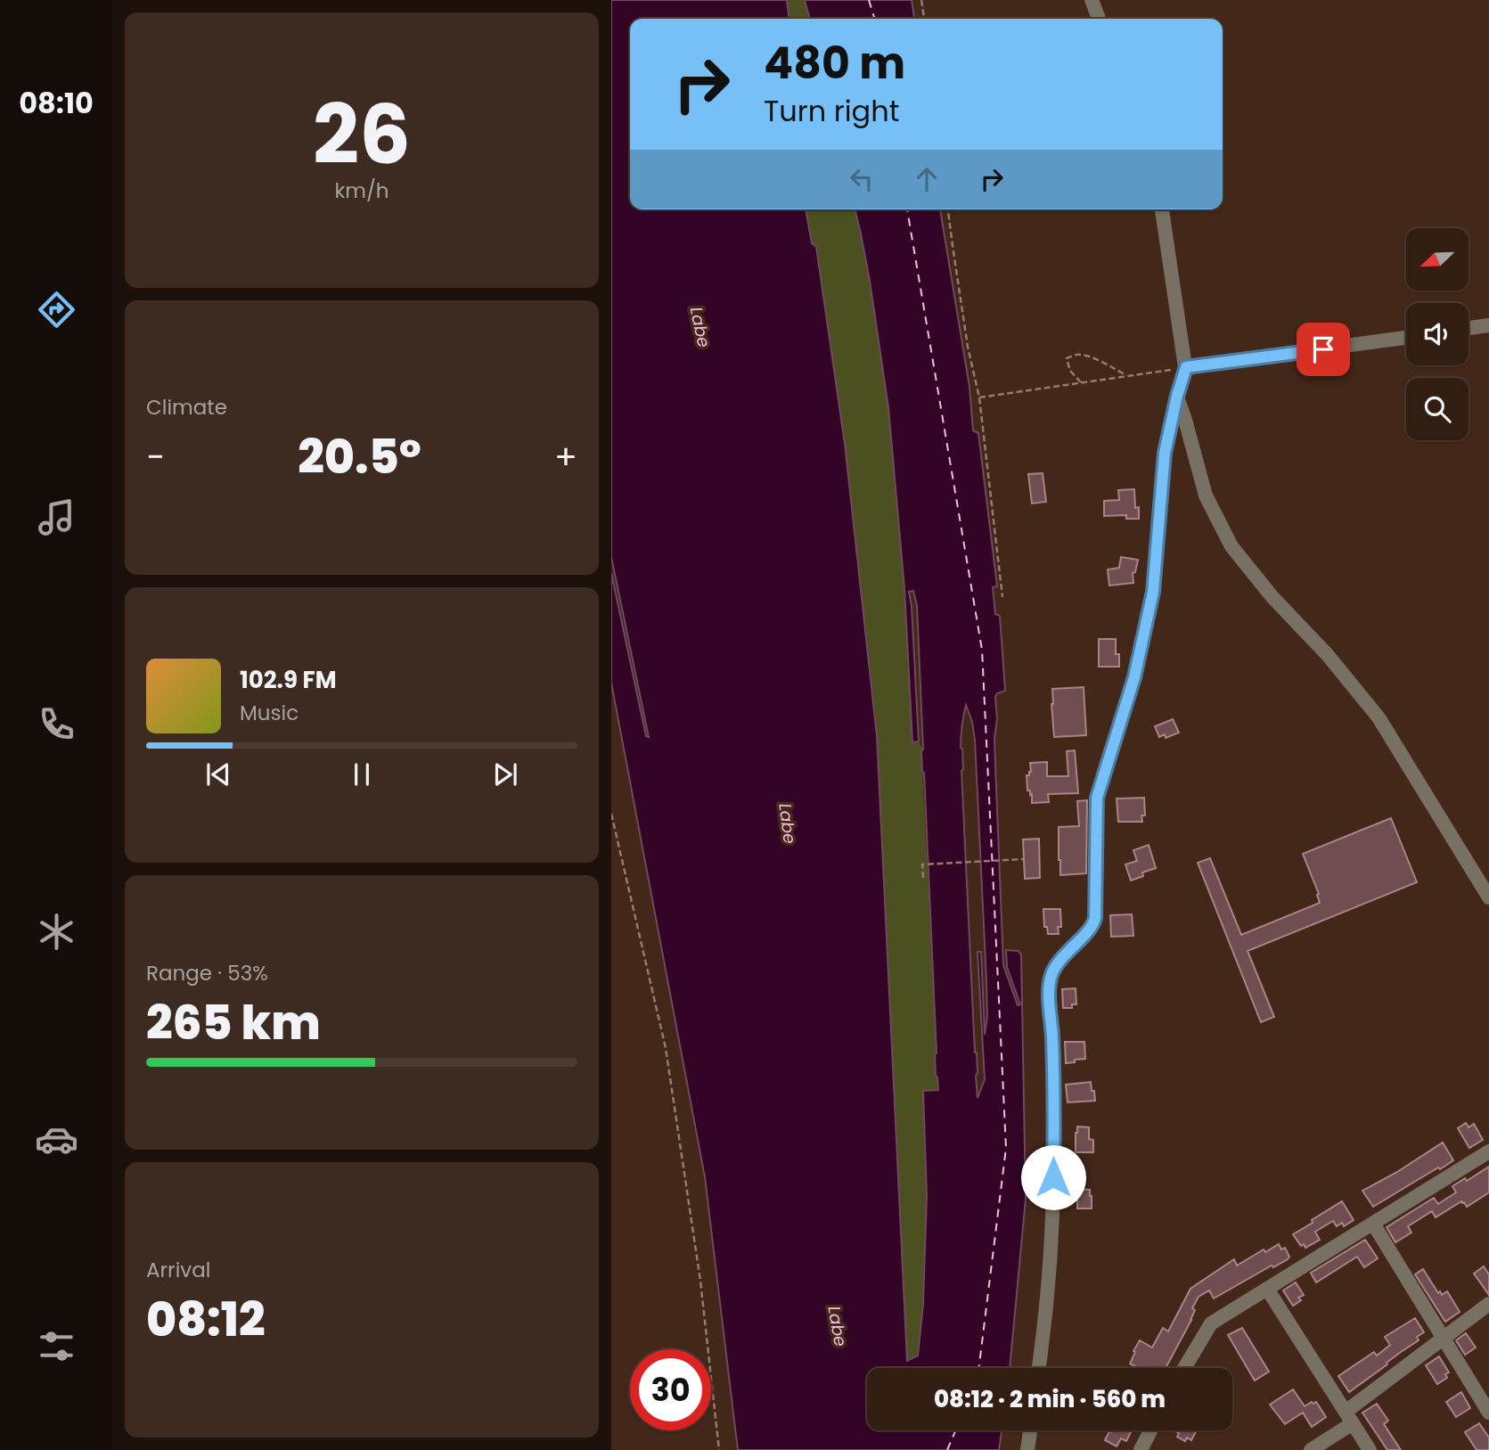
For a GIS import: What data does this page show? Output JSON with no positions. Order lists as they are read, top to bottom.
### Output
{
  "water": ["Labe"],
  "north": "bottom left",
  "page": {
    "tabs": "08:10",
    "tile": [
      ["26", "km/h"],
      "Climate",
      ["Range · 53%", "265 km"],
      ["Arrival", "08:12"]
    ],
    "turn": ["480 m", "Turn right"],
    "heat": ["−", "20.5°", "+"],
    "song": ["102.9 FM", "Music"],
    "limit": "30",
    "trip": "08:12 · 2 min · 560 m"
  }
}
